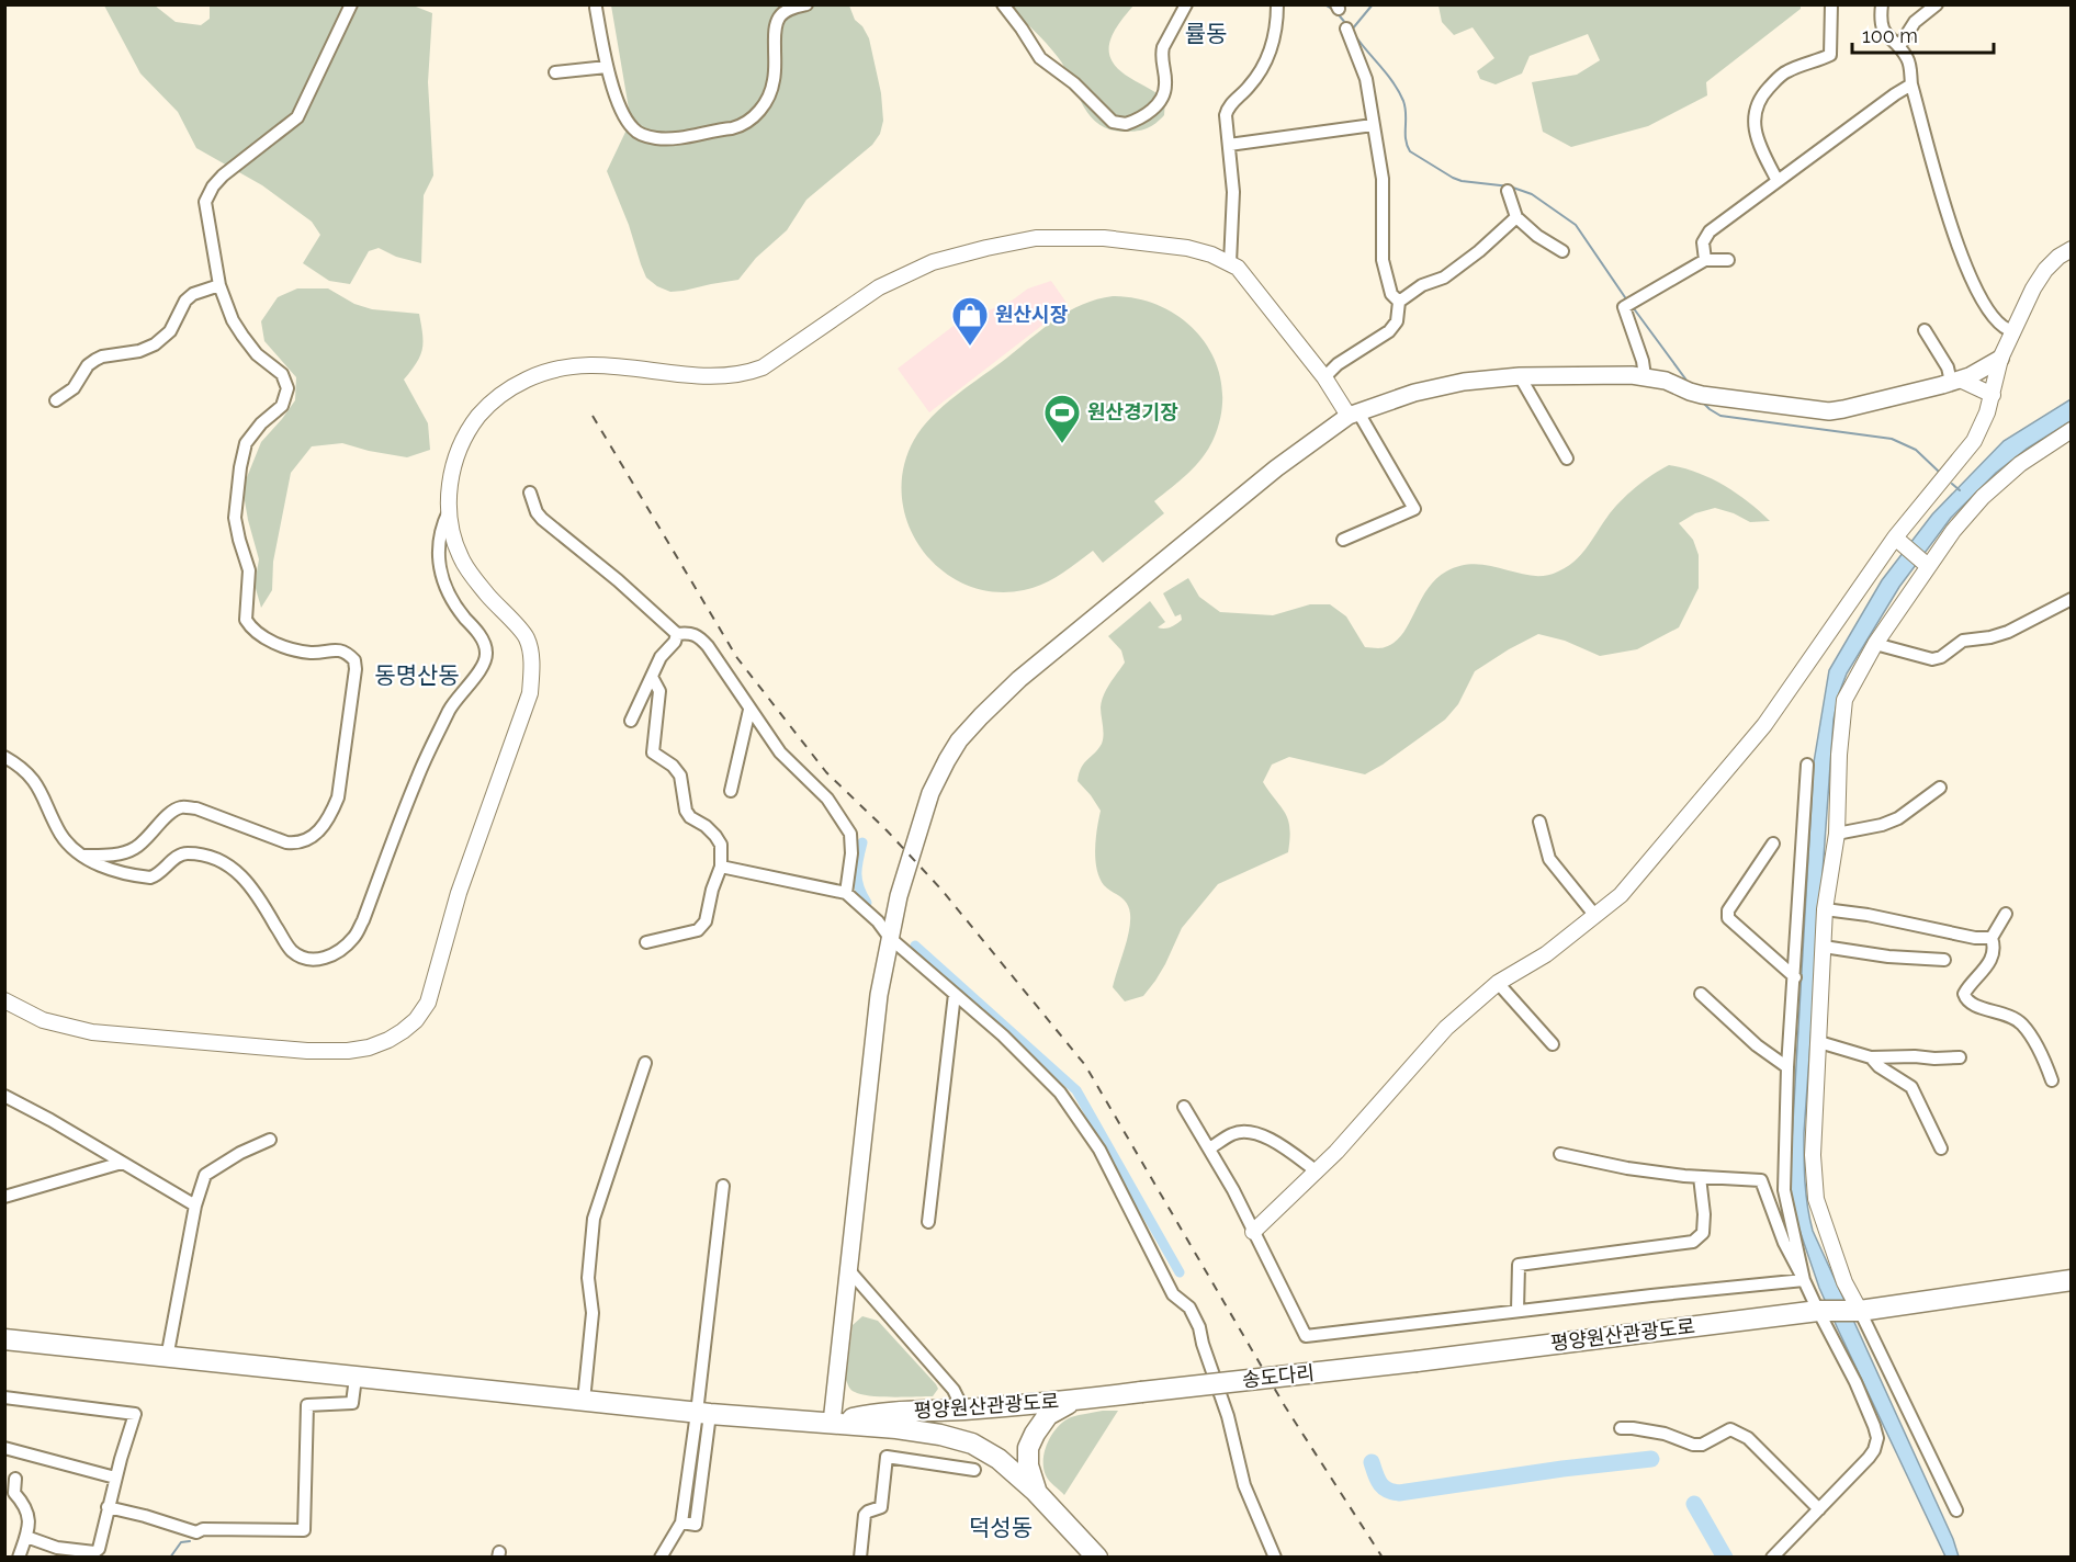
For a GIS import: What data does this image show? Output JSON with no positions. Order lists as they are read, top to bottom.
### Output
{
  "streets": {
    "highway": ["평양원산관광도로", "송도다리"]
  },
  "crossings": [
    ["평양원산관광도로", "송도다리"]
  ],
  "districts": ["률동", "동명산동", "덕성동"],
  "places": {
    "shop": ["원산시장"],
    "sports": ["원산경기장"]
  },
  "scale_bar": "100 m"
}
